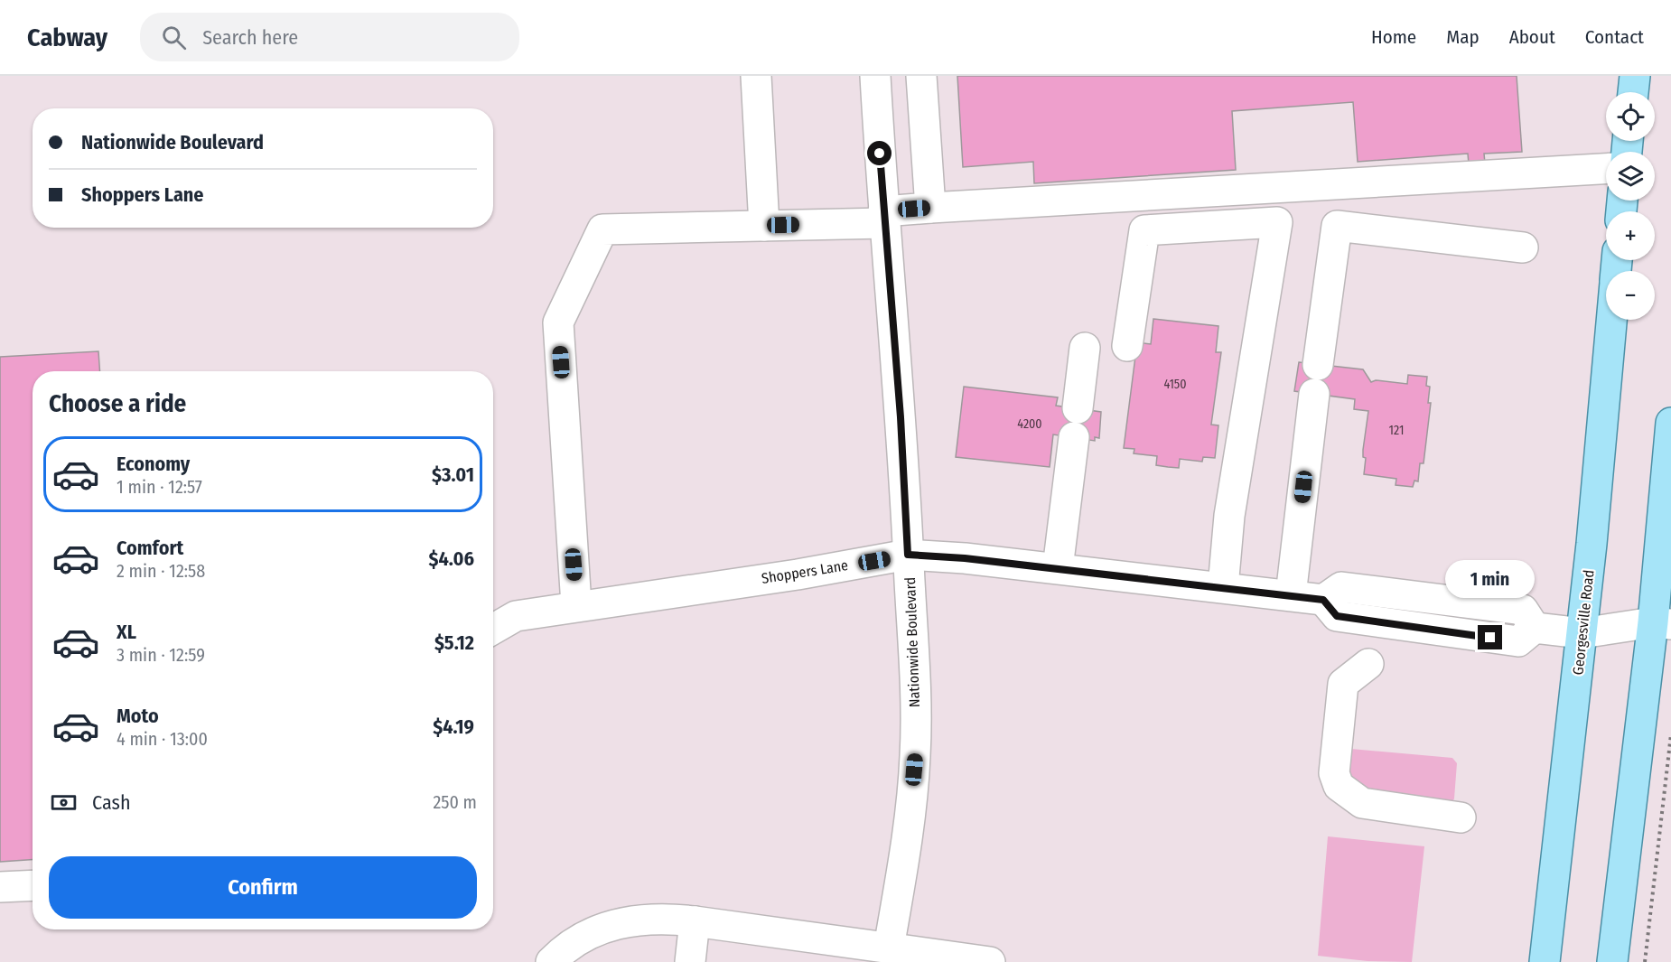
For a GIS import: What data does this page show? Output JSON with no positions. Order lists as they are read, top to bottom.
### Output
{
  "streets": {
    "main road": ["Georgesville Road"],
    "lane": ["Shoppers Lane", "Nationwide Boulevard"]
  },
  "crossings": [
    ["Shoppers Lane", "Georgesville Road"],
    ["Shoppers Lane", "Nationwide Boulevard"]
  ],
  "house_numbers": ["4150", "4200", "121"],
  "page": {
    "header": "Cabway",
    "search": "Search here",
    "nav": [
      "Home",
      "Map",
      "About",
      "Contact"
    ],
    "map_buttons": ["+", "−"],
    "banner": ["Nationwide Boulevard", "Shoppers Lane"],
    "heading": "Choose a ride",
    "list": [
      {
        "name": "Economy",
        "note": "1 min · 12:57",
        "value": "$3.01"
      },
      {
        "name": "Comfort",
        "note": "2 min · 12:58",
        "value": "$4.06"
      },
      {
        "name": "XL",
        "note": "3 min · 12:59",
        "value": "$5.12"
      },
      {
        "name": "Moto",
        "note": "4 min · 13:00",
        "value": "$4.19"
      }
    ],
    "bubble": "1 min",
    "pay": ["Cash", "250 m"],
    "buttons": "Confirm"
  }
}
